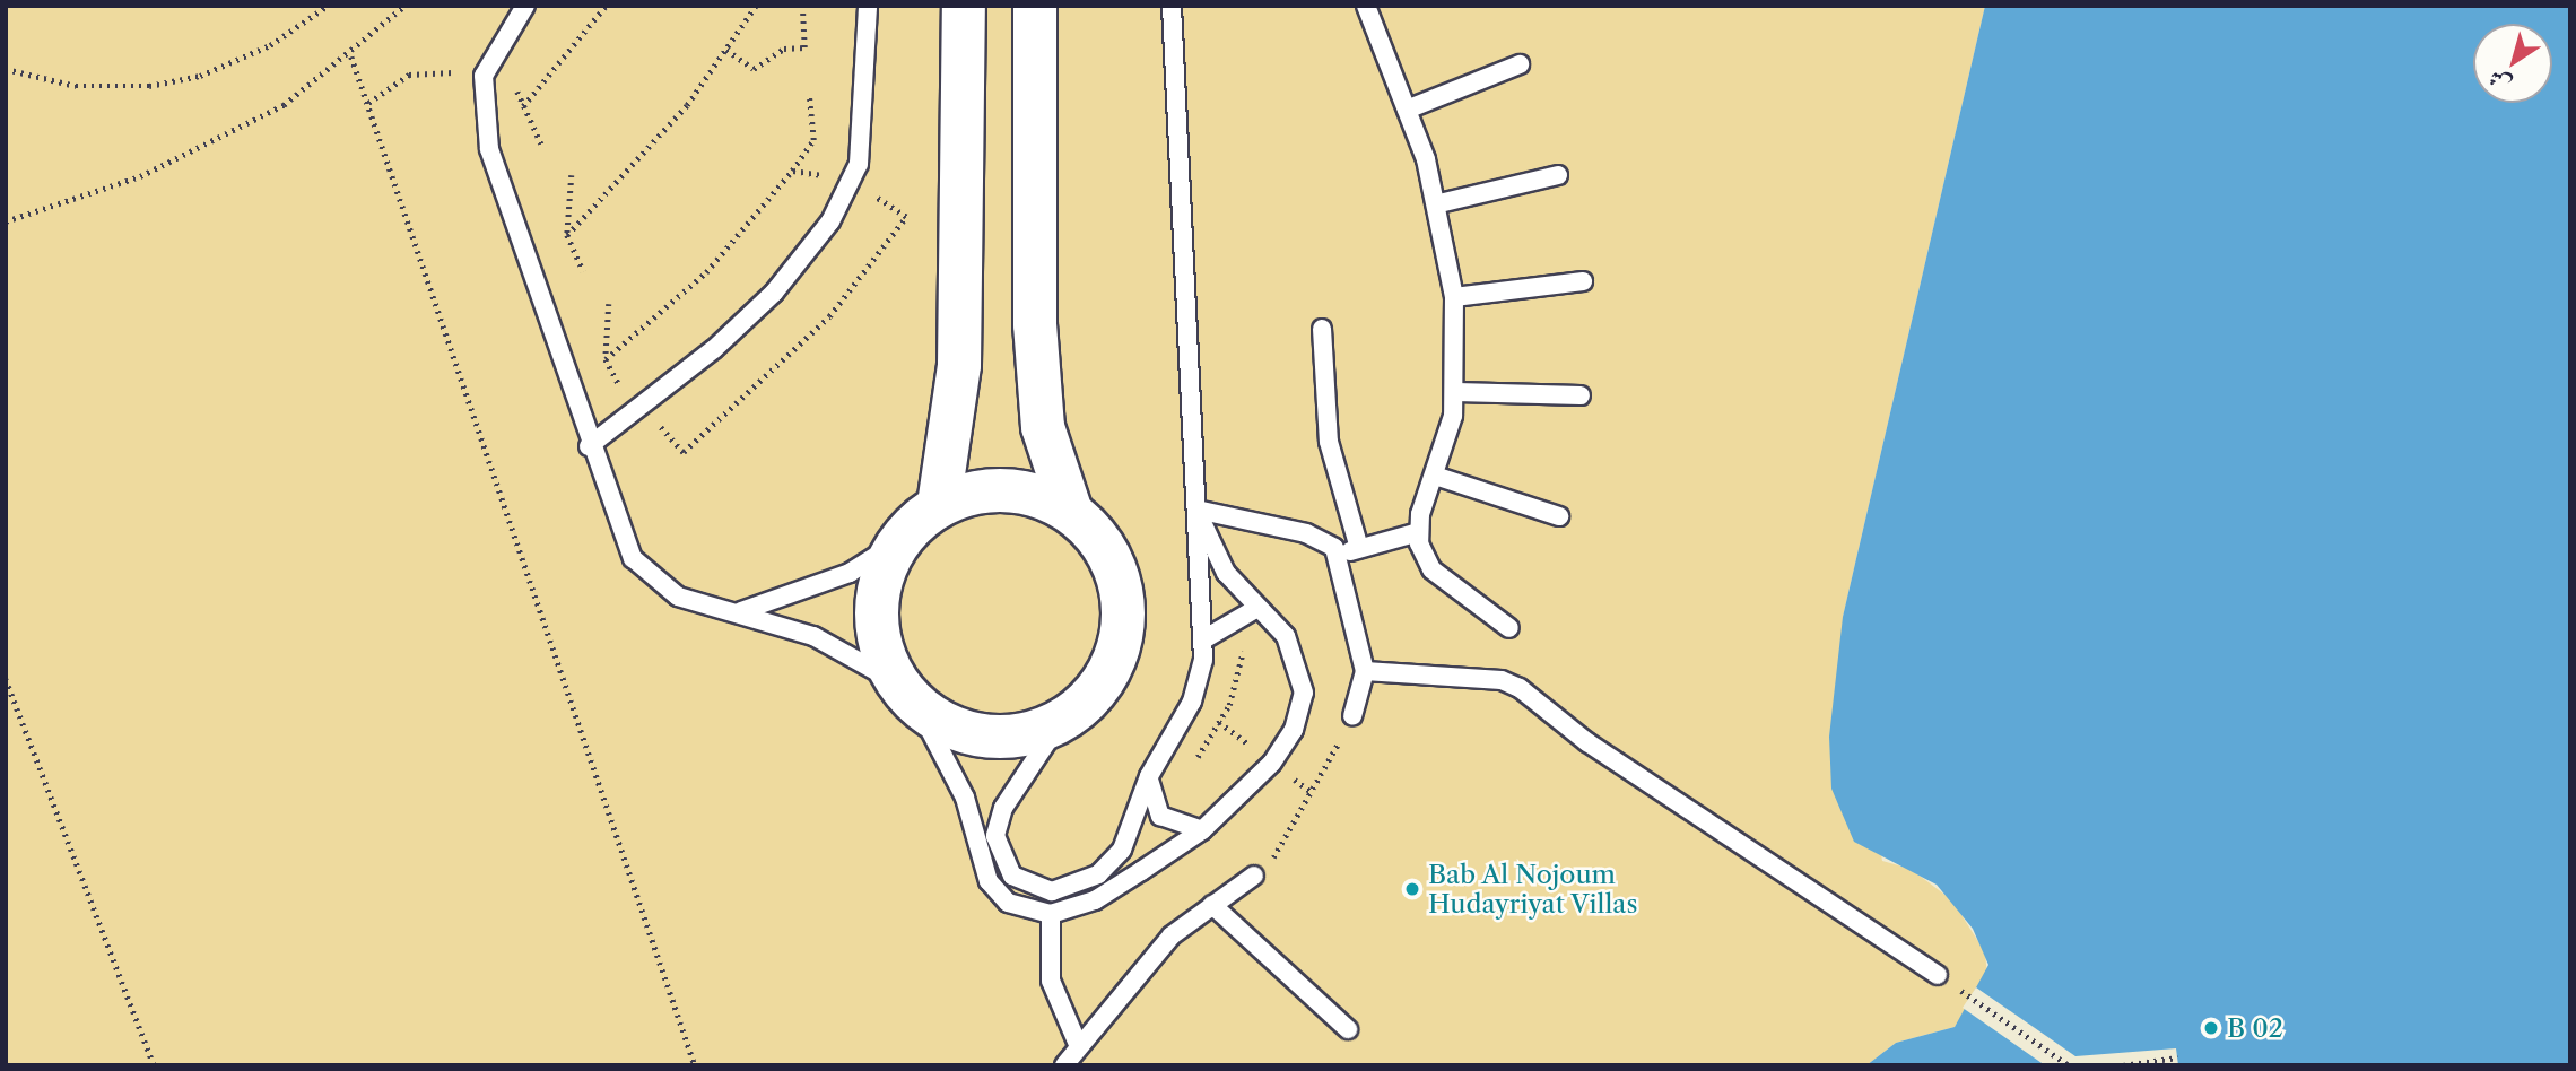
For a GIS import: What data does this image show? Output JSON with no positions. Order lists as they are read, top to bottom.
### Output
{
  "places": ["Bab Al Nojoum Hudayriyat Villas", "B 02"],
  "north": "bottom left"
}
